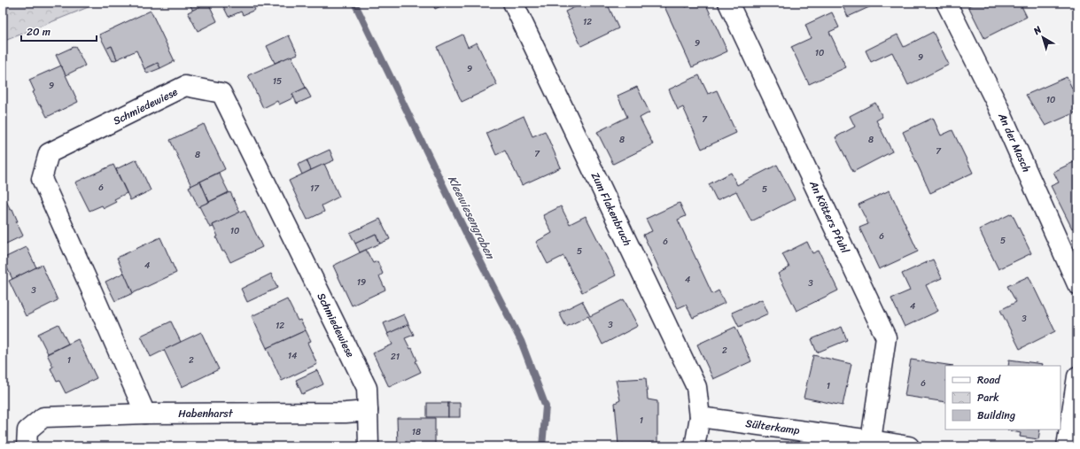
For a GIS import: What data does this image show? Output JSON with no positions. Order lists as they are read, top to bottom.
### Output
{
  "streets": {
    "street": [
      "Schmiedewiese",
      "An der Masch",
      "Zum Flakenbruch",
      "An Kötters Pfuhl",
      "Habenharst",
      "Sülterkamp"
    ]
  },
  "crossings": [
    ["Schmiedewiese", "Habenharst"],
    ["Zum Flakenbruch", "Sülterkamp"],
    ["An Kötters Pfuhl", "Sülterkamp"]
  ],
  "water": ["Kleewiesengraben"],
  "house_numbers": [
    "12",
    "9",
    "10",
    "9",
    "9",
    "15",
    "9",
    "10",
    "7",
    "8",
    "8",
    "7",
    "7",
    "8",
    "6",
    "17",
    "5",
    "10",
    "6",
    "5",
    "6",
    "5",
    "4",
    "4",
    "19",
    "3",
    "3",
    "4",
    "3",
    "3",
    "12",
    "2",
    "14",
    "21",
    "1",
    "2",
    "6",
    "1",
    "1",
    "18"
  ],
  "legend": ["Road", "Park", "Building"],
  "scale_bar": "20 m",
  "north": "top left"
}
